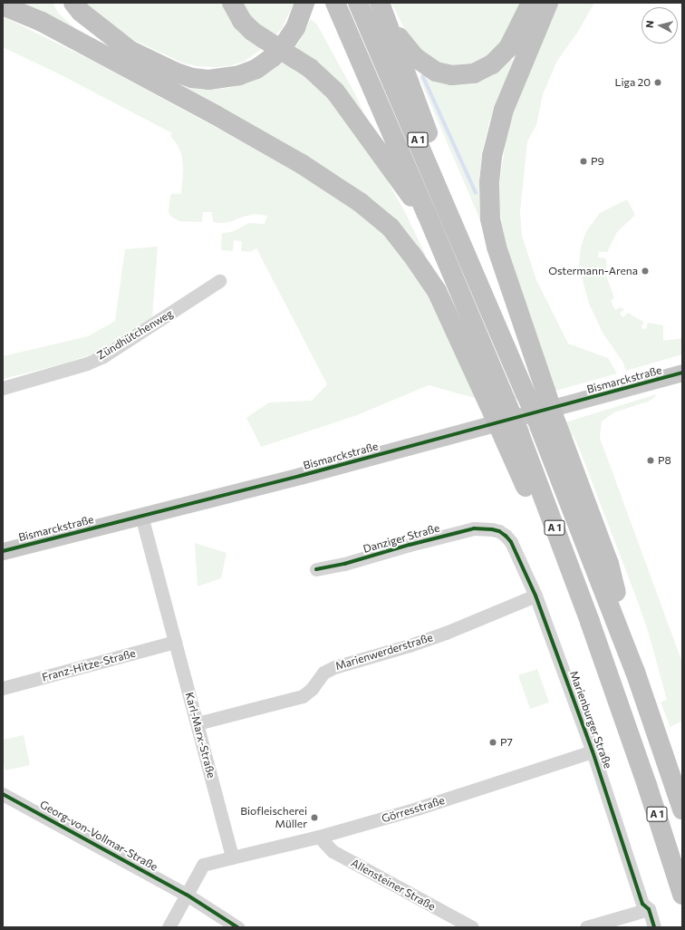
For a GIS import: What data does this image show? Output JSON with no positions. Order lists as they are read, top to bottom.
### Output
{
  "streets": {
    "highway": ["A 1"],
    "main road": ["Bismarckstraße"],
    "street": [
      "Zündhütchenweg",
      "Danziger Straße",
      "Marienwerderstraße",
      "Franz-Hitze-Straße",
      "Marienburger Straße",
      "Karl-Marx-Straße",
      "Görresstraße",
      "Georg-von-Vollmar-Straße",
      "Allensteiner Straße"
    ]
  },
  "crossings": [
    ["Bismarckstraße", "Karl-Marx-Straße"],
    ["Danziger Straße", "Marienburger Straße"],
    ["Marienwerderstraße", "Marienburger Straße"],
    ["Marienwerderstraße", "Karl-Marx-Straße"],
    ["Franz-Hitze-Straße", "Karl-Marx-Straße"],
    ["Marienburger Straße", "Görresstraße"],
    ["Karl-Marx-Straße", "Görresstraße"],
    ["Görresstraße", "Allensteiner Straße"]
  ],
  "places": [
    "Liga 20",
    "P9",
    "Ostermann-Arena",
    "P8",
    "P7",
    "Biofleischerei Müller"
  ],
  "north": "left"
}
